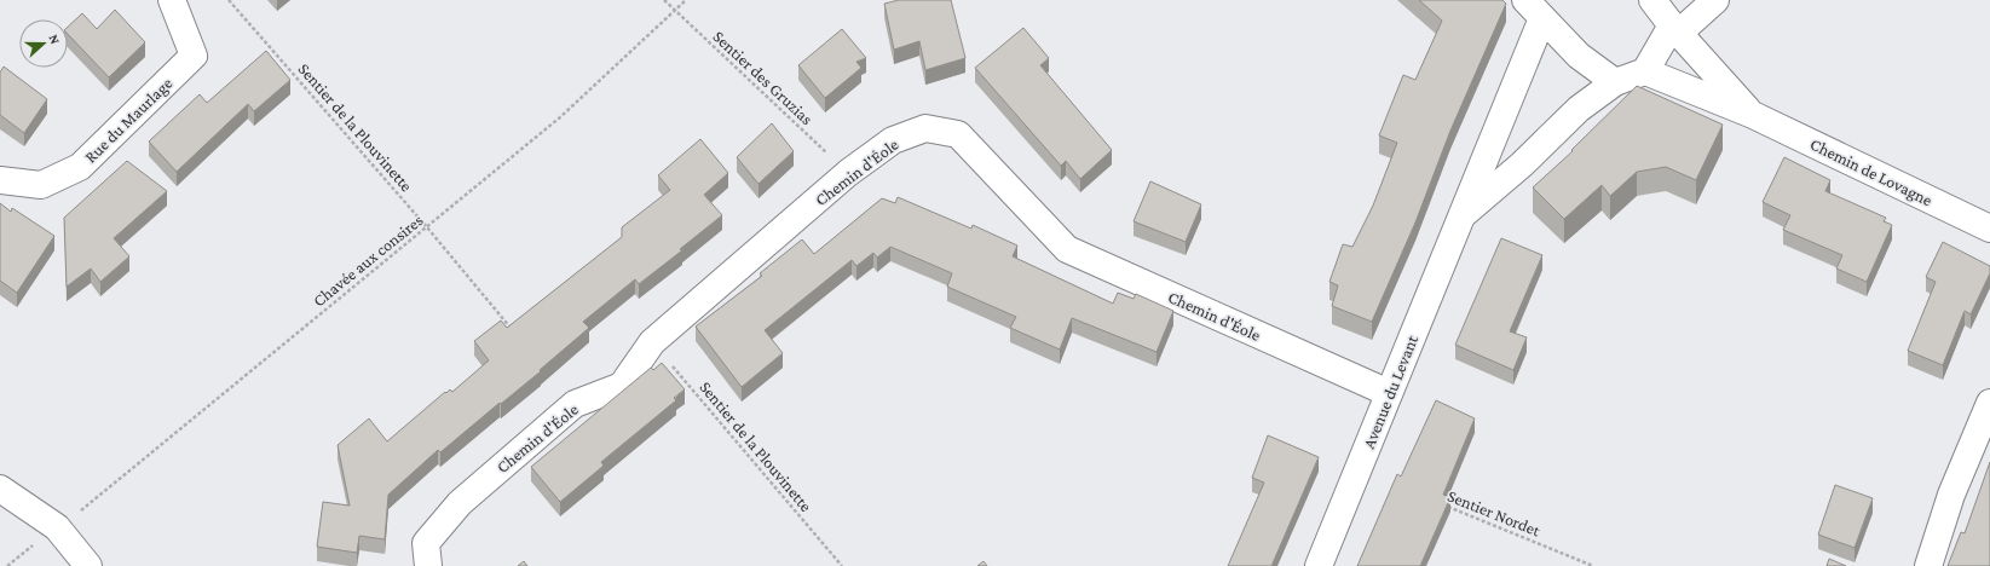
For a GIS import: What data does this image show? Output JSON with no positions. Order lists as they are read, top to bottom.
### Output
{
  "streets": {
    "street": [
      "Rue du Maurlage",
      "Chemin d'Éole",
      "Chemin de Lovagne",
      "Avenue du Levant"
    ],
    "path": [
      "Sentier des Gruzias",
      "Sentier de la Plouvinette",
      "Chavée aux consires",
      "Sentier Nordet"
    ]
  },
  "crossings": [
    ["Sentier des Gruzias", "Chemin d'Éole"],
    ["Sentier des Gruzias", "Chavée aux consires"],
    ["Sentier de la Plouvinette", "Chemin d'Éole"],
    ["Sentier de la Plouvinette", "Chavée aux consires"],
    ["Chemin d'Éole", "Avenue du Levant"],
    ["Chemin de Lovagne", "Avenue du Levant"]
  ],
  "north": "right"
}
